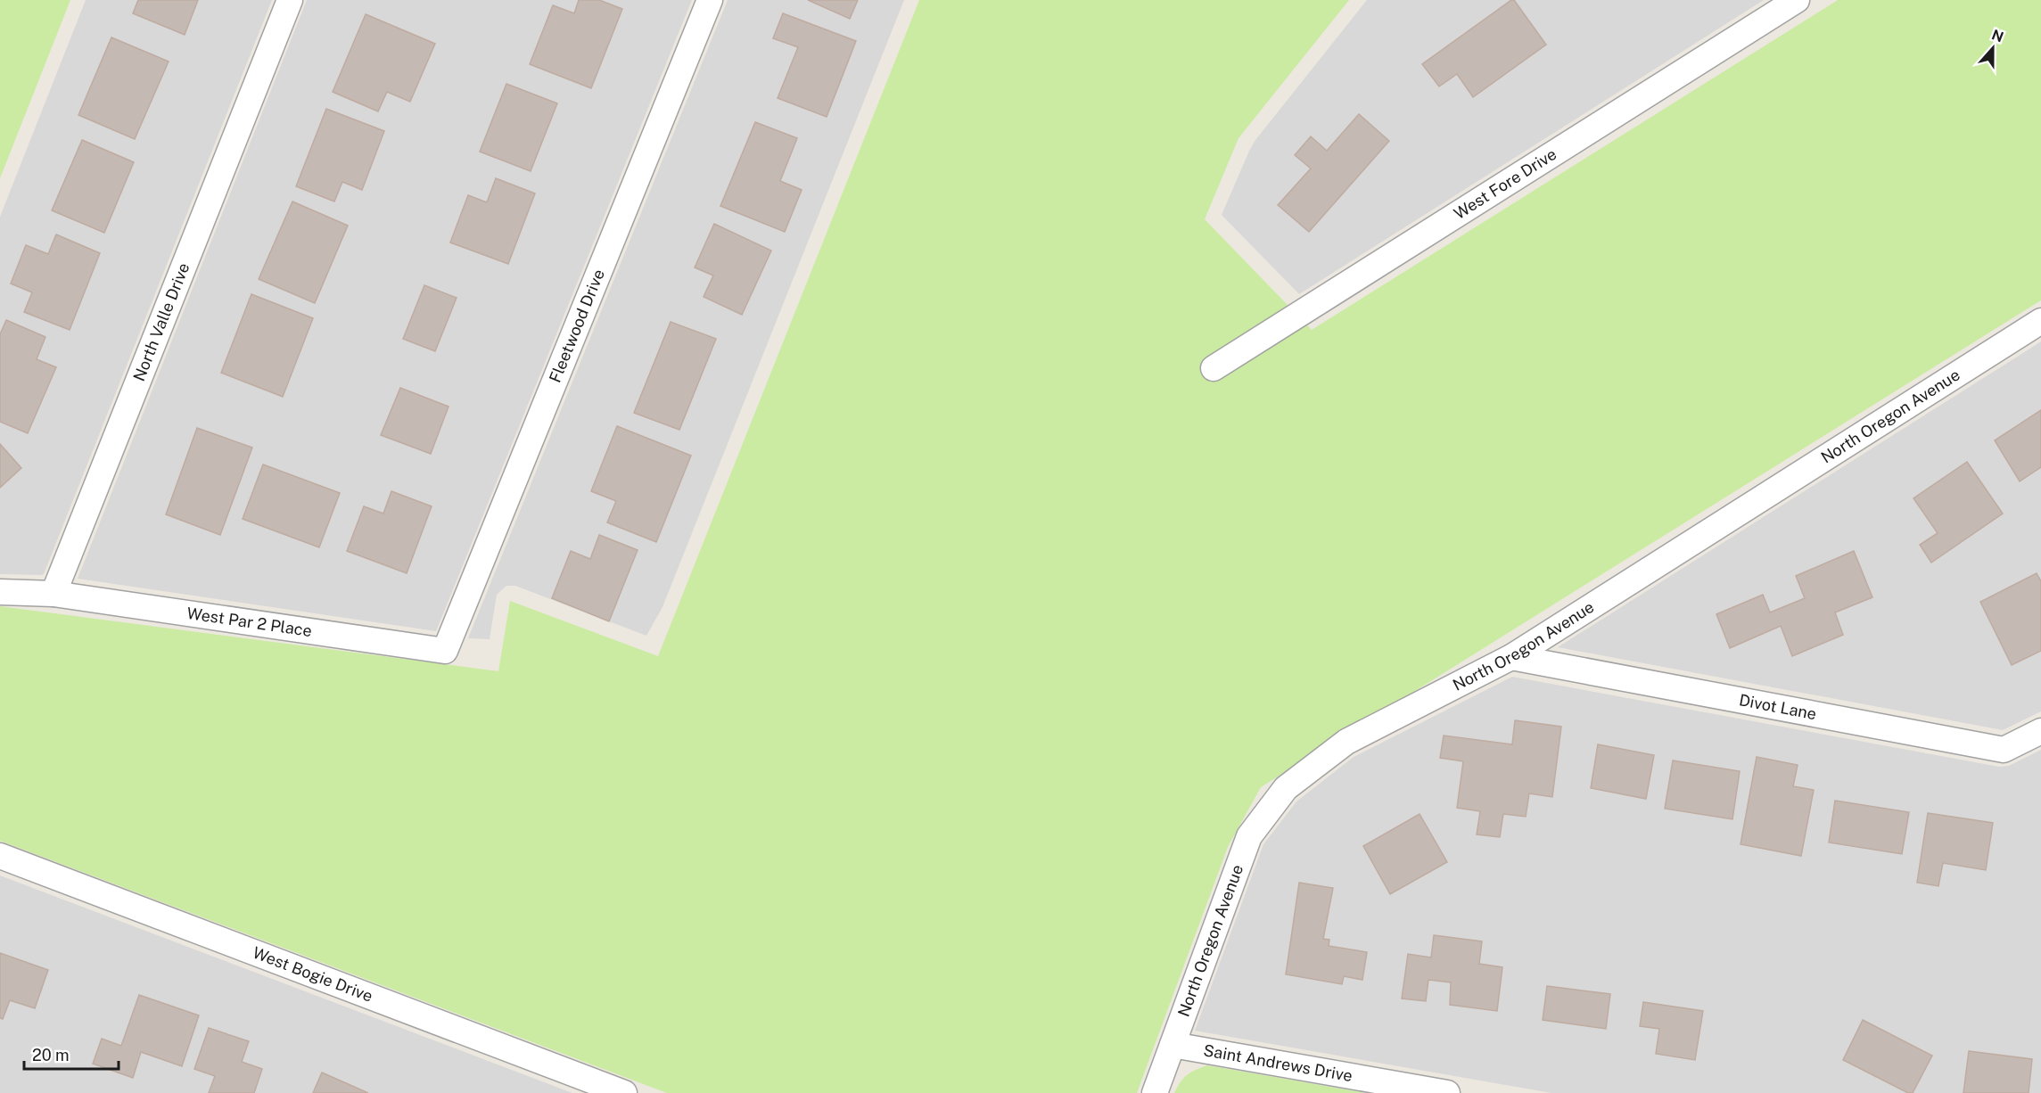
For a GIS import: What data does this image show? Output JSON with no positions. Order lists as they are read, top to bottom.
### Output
{
  "streets": {
    "street": [
      "West Fore Drive",
      "North Valle Drive",
      "Fleetwood Drive",
      "North Oregon Avenue",
      "West Par 2 Place",
      "Divot Lane",
      "West Bogie Drive",
      "Saint Andrews Drive"
    ]
  },
  "crossings": [
    ["North Valle Drive", "West Par 2 Place"],
    ["Fleetwood Drive", "West Par 2 Place"],
    ["North Oregon Avenue", "Divot Lane"],
    ["North Oregon Avenue", "Saint Andrews Drive"]
  ],
  "scale_bar": "20 m",
  "north": "top"
}
